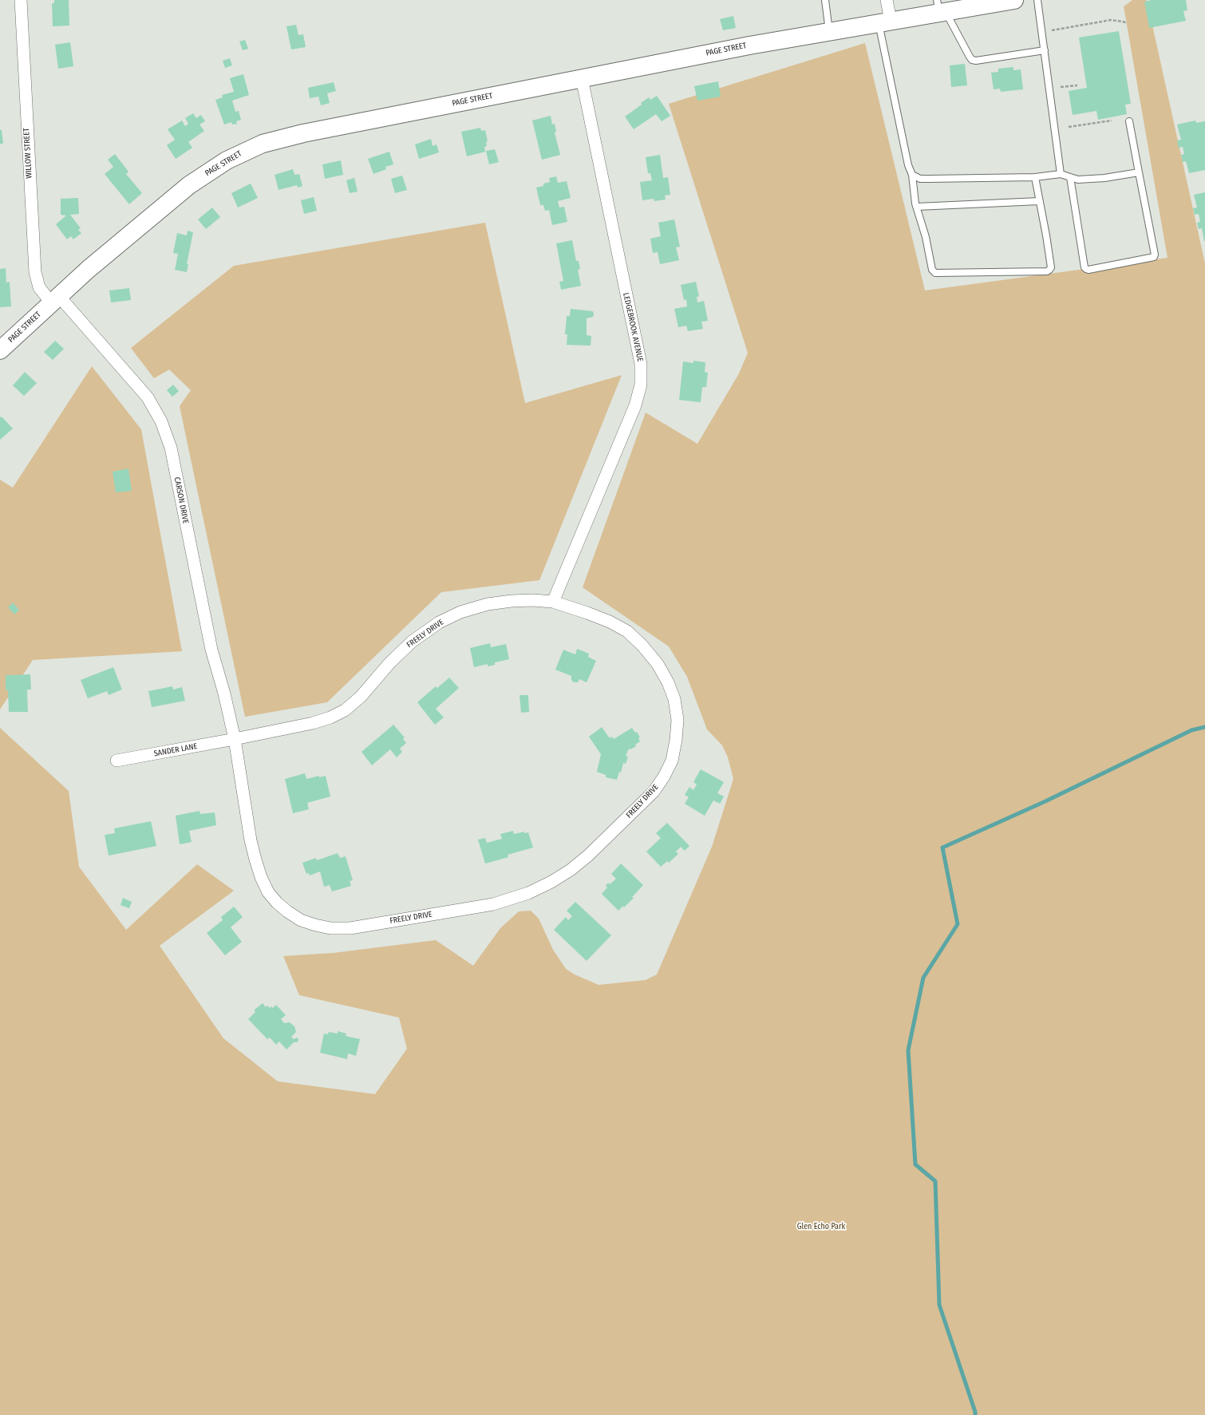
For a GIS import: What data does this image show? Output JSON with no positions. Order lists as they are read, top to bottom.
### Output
{
  "streets": {
    "street": [
      "PAGE STREET",
      "WILLOW STREET",
      "LEDGEBROOK AVENUE",
      "CARSON DRIVE",
      "FREELY DRIVE",
      "SANDER LANE"
    ]
  },
  "crossings": [
    ["PAGE STREET", "WILLOW STREET"],
    ["PAGE STREET", "LEDGEBROOK AVENUE"],
    ["PAGE STREET", "CARSON DRIVE"],
    ["WILLOW STREET", "CARSON DRIVE"],
    ["LEDGEBROOK AVENUE", "FREELY DRIVE"],
    ["CARSON DRIVE", "FREELY DRIVE"],
    ["CARSON DRIVE", "SANDER LANE"],
    ["FREELY DRIVE", "SANDER LANE"]
  ],
  "parks": ["Glen Echo Park"]
}
